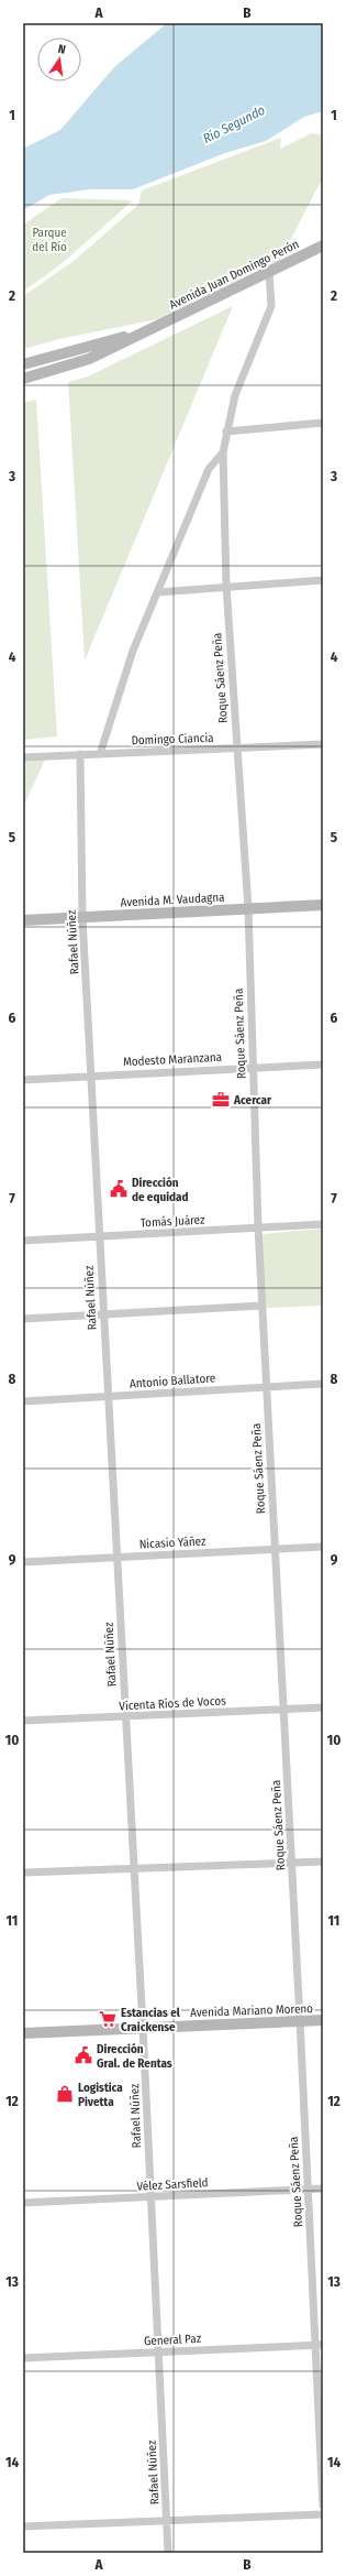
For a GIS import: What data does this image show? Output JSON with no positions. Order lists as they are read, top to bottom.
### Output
{
  "streets": {
    "main road": ["Avenida Juan Domingo Perón", "Avenida M. Vaudagna", "Avenida Mariano Moreno"],
    "street": [
      "Roque Sáenz Peña",
      "Domingo Ciancia",
      "Rafael Núñez",
      "Modesto Maranzana",
      "Tomás Juárez",
      "Antonio Ballatore",
      "Nicasio Yáñez",
      "Vicenta Ríos de Vocos",
      "Vélez Sarsfield",
      "General Paz"
    ]
  },
  "crossings": [
    ["Avenida Juan Domingo Perón", "Roque Sáenz Peña"],
    ["Roque Sáenz Peña", "Domingo Ciancia"],
    ["Roque Sáenz Peña", "Avenida M. Vaudagna"],
    ["Roque Sáenz Peña", "Modesto Maranzana"],
    ["Roque Sáenz Peña", "Tomás Juárez"],
    ["Roque Sáenz Peña", "Antonio Ballatore"],
    ["Roque Sáenz Peña", "Nicasio Yáñez"],
    ["Roque Sáenz Peña", "Vicenta Ríos de Vocos"],
    ["Roque Sáenz Peña", "Avenida Mariano Moreno"],
    ["Roque Sáenz Peña", "Vélez Sarsfield"],
    ["Roque Sáenz Peña", "General Paz"],
    ["Domingo Ciancia", "Rafael Núñez"],
    ["Avenida M. Vaudagna", "Rafael Núñez"],
    ["Rafael Núñez", "Modesto Maranzana"],
    ["Rafael Núñez", "Tomás Juárez"],
    ["Rafael Núñez", "Antonio Ballatore"],
    ["Rafael Núñez", "Nicasio Yáñez"],
    ["Rafael Núñez", "Vicenta Ríos de Vocos"],
    ["Rafael Núñez", "Avenida Mariano Moreno"],
    ["Rafael Núñez", "Vélez Sarsfield"],
    ["Rafael Núñez", "General Paz"]
  ],
  "water": ["Río Segundo"],
  "parks": ["Parque del Río"],
  "places": {
    "office": ["Acercar"],
    "public building": ["Dirección de equidad", "Dirección Gral. de Rentas"],
    "supermarket": ["Estancias el Craickense"],
    "shop": ["Logistica Pivetta"]
  },
  "north": "top",
  "grid": {
    "columns": ["A", "B"],
    "rows": [
      "1",
      "2",
      "3",
      "4",
      "5",
      "6",
      "7",
      "8",
      "9",
      "10",
      "11",
      "12",
      "13",
      "14"
    ]
  }
}
